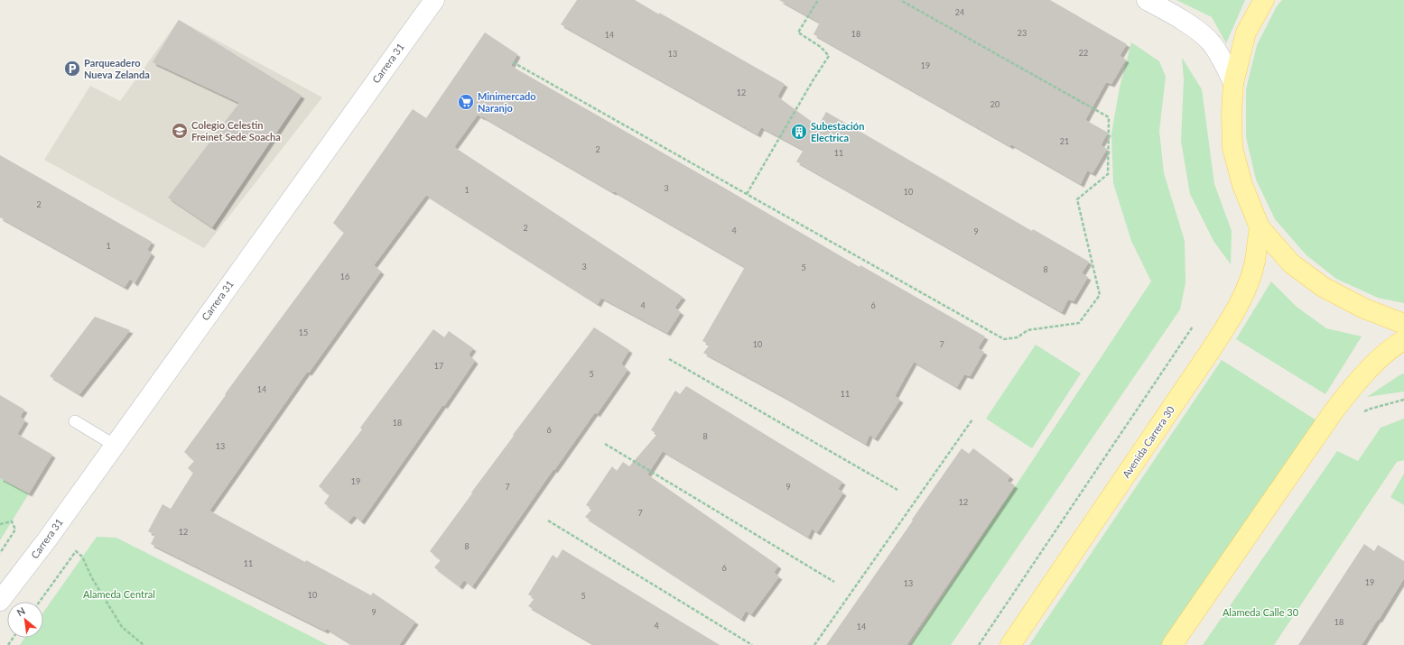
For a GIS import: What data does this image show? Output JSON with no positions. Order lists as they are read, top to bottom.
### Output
{
  "streets": {
    "main road": ["Avenida Carrera 30"],
    "street": ["Carrera 31"]
  },
  "parks": ["Alameda Central", "Alameda Calle 30"],
  "places": {
    "parking": ["Parqueadero Nueva Zelanda"],
    "supermarket": ["Minimercado Naranjo"],
    "school or university": ["Colegio Celestin Freinet Sede Soacha"],
    "building": ["Subestación Electrica"]
  },
  "house_numbers": [
    "24",
    "23",
    "18",
    "14",
    "22",
    "13",
    "19",
    "12",
    "20",
    "21",
    "2",
    "11",
    "3",
    "1",
    "10",
    "2",
    "2",
    "4",
    "9",
    "1",
    "3",
    "5",
    "8",
    "16",
    "4",
    "6",
    "15",
    "10",
    "7",
    "17",
    "5",
    "14",
    "11",
    "18",
    "6",
    "8",
    "13",
    "19",
    "7",
    "9",
    "12",
    "7",
    "12",
    "8",
    "11",
    "6",
    "19",
    "13",
    "10",
    "5",
    "9",
    "18",
    "4",
    "14"
  ],
  "north": "top left"
}
